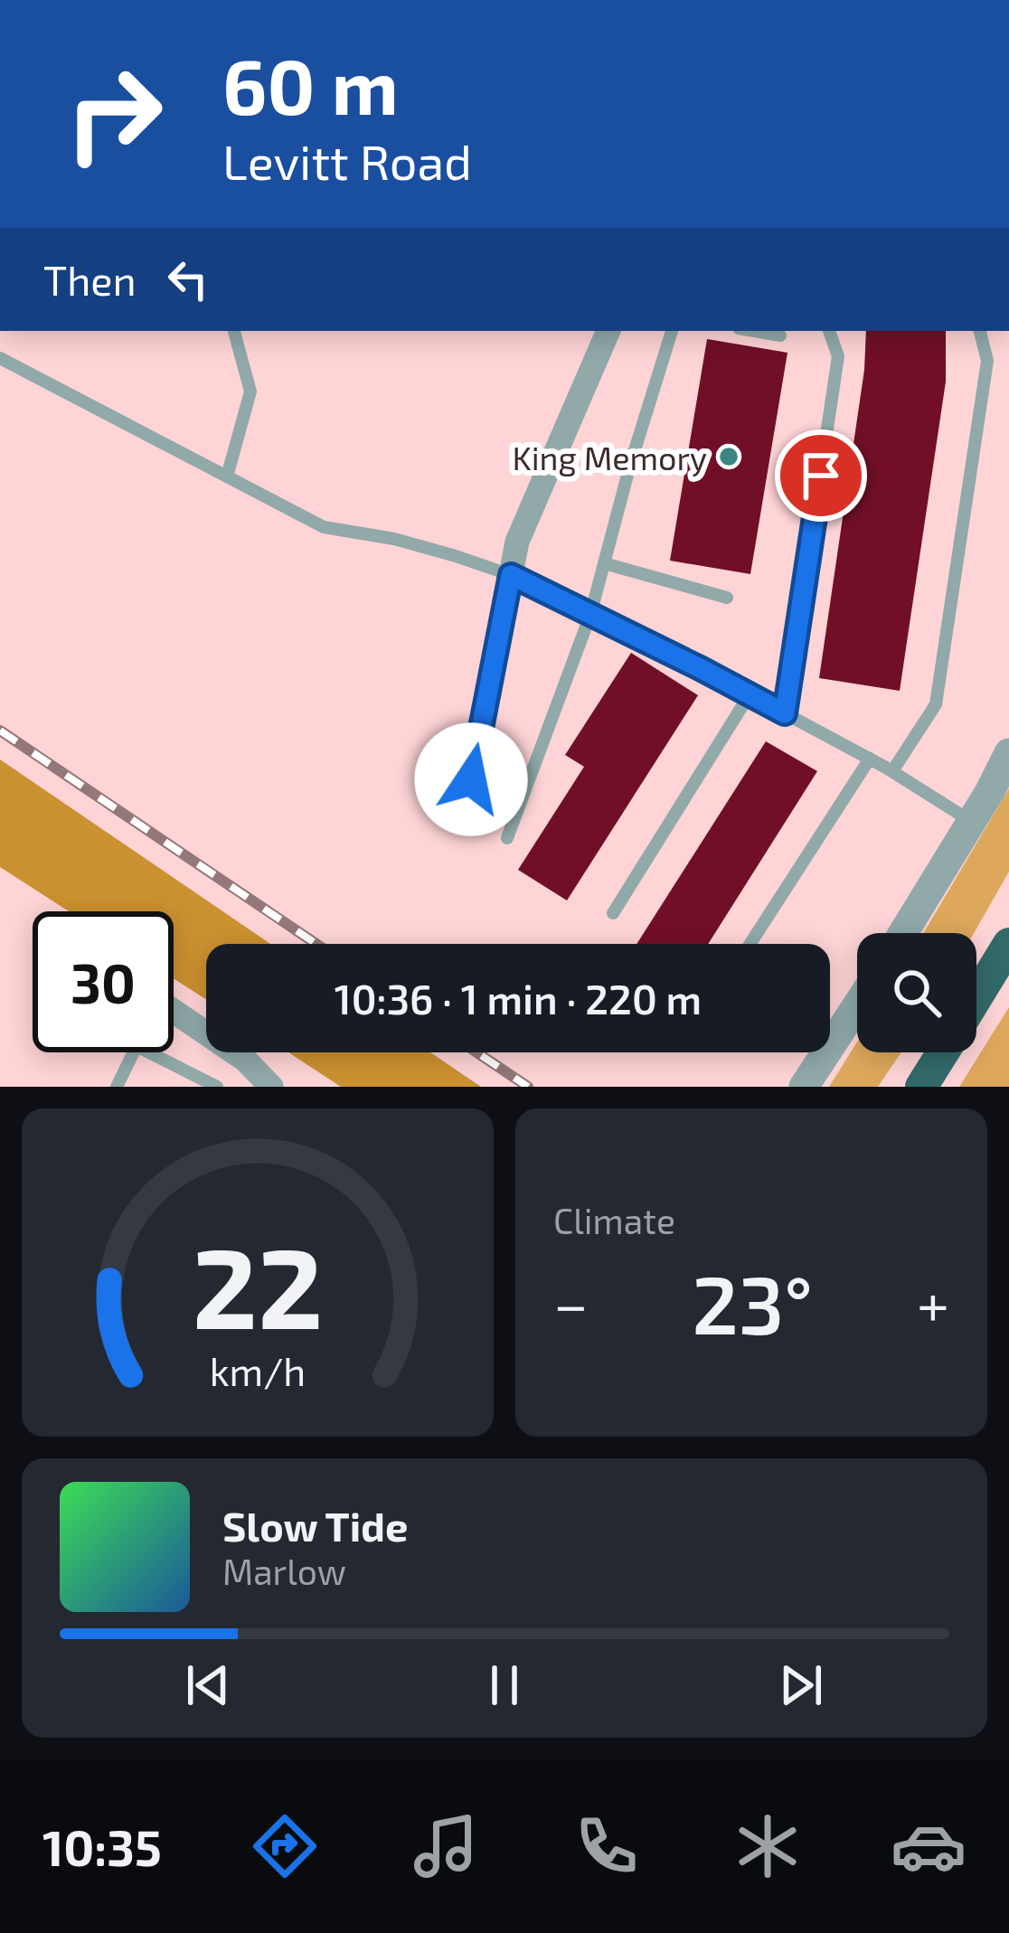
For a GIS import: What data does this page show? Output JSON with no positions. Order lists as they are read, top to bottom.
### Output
{
  "places": ["King Memory"],
  "page": {
    "turn": ["60 m", "Levitt Road"],
    "then": "Then",
    "limit": "30",
    "trip": "10:36 · 1 min · 220 m",
    "tile": "Climate",
    "heat": ["−", "23°", "+"],
    "song": ["Slow Tide", "Marlow"],
    "tabs": "10:35",
    "gauge": ["22", "km/h"]
  }
}
